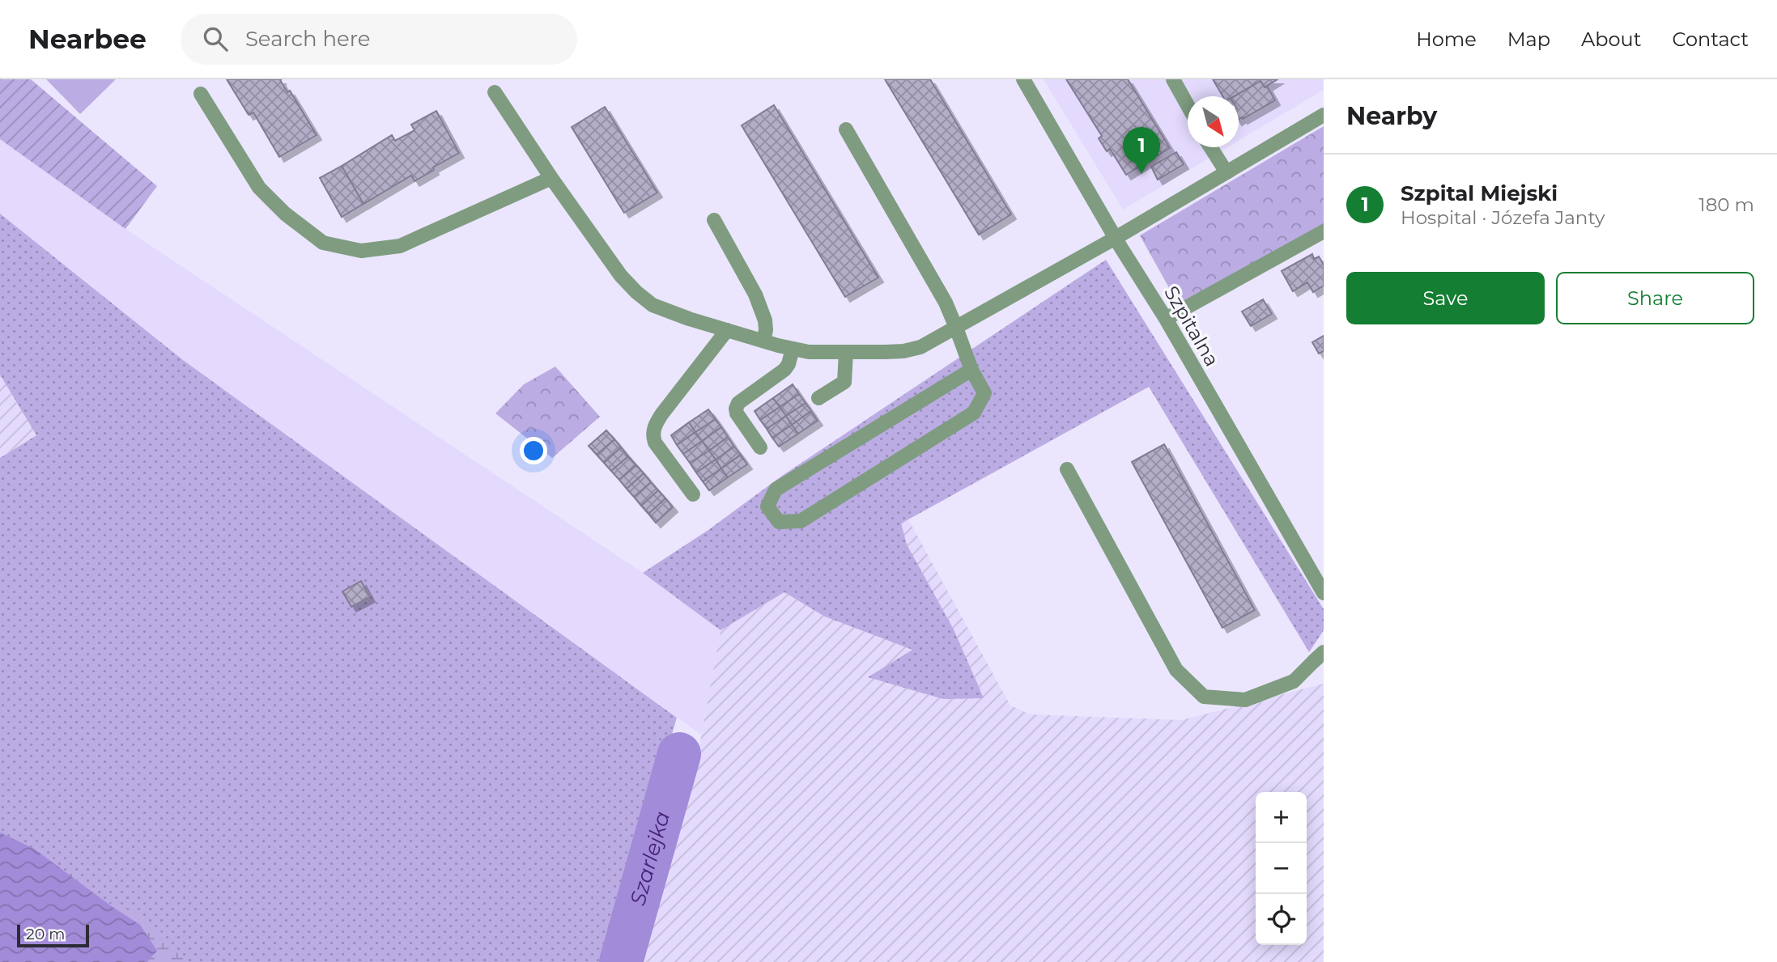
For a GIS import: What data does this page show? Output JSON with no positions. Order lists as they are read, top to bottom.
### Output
{
  "streets": {
    "street": ["Szpitalna"]
  },
  "water": ["Szarlejka"],
  "scale_bar": "20 m",
  "north": "bottom right",
  "page": {
    "header": "Nearbee",
    "search": "Search here",
    "nav": [
      "Home",
      "Map",
      "About",
      "Contact"
    ],
    "heading": "Nearby",
    "pins": "1",
    "list": [
      {
        "mark": "1",
        "name": "Szpital Miejski",
        "note": "Hospital · Józefa Janty",
        "value": "180 m"
      }
    ],
    "buttons": ["Save", "Share"],
    "map_buttons": ["+", "−"],
    "scale": "20 m"
  }
}
